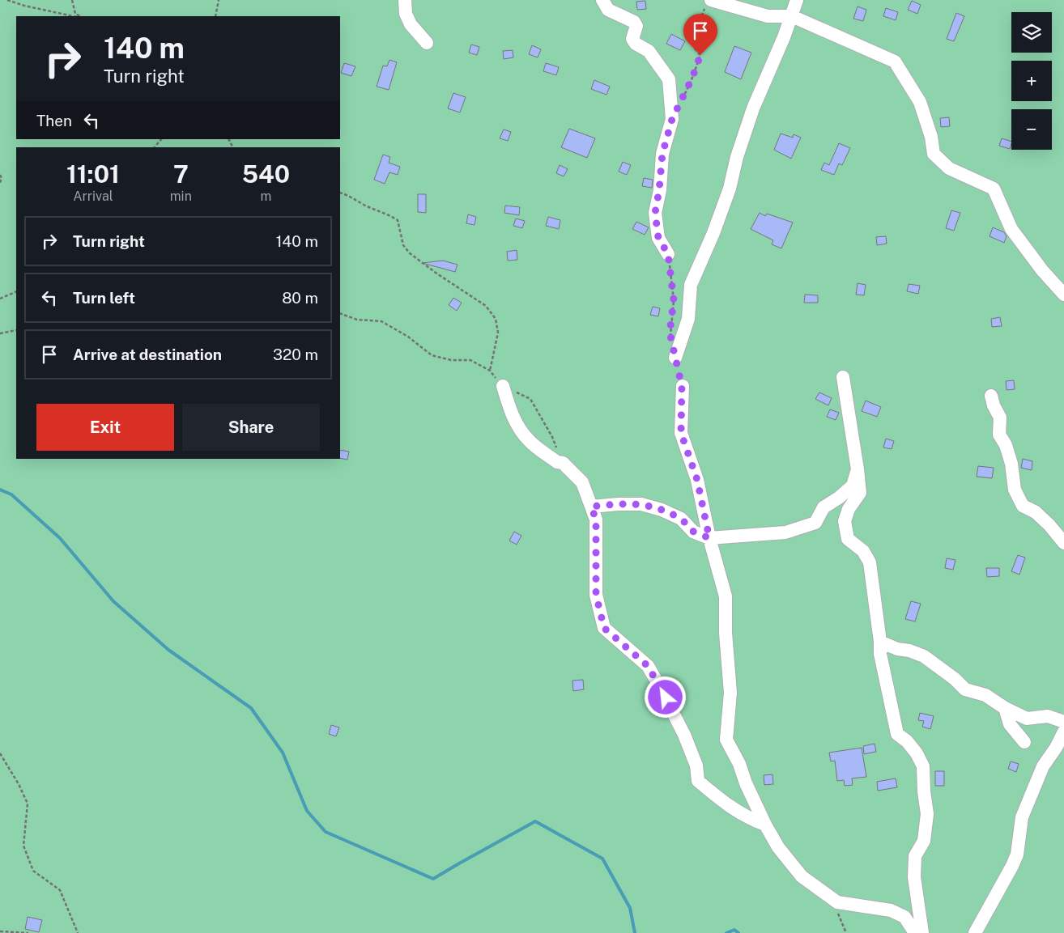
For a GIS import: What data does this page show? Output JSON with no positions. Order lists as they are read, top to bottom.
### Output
{
  "page": {
    "map_buttons": ["+", "−"],
    "turn": ["140 m", "Turn right"],
    "then": "Then",
    "eta": [
      "11:01",
      "Arrival",
      "7",
      "min",
      "540",
      "m"
    ],
    "list": [
      {
        "name": "Turn right",
        "value": "140 m"
      },
      {
        "name": "Turn left",
        "value": "80 m"
      },
      {
        "name": "Arrive at destination",
        "value": "320 m"
      }
    ],
    "buttons": ["Exit", "Share"]
  }
}
